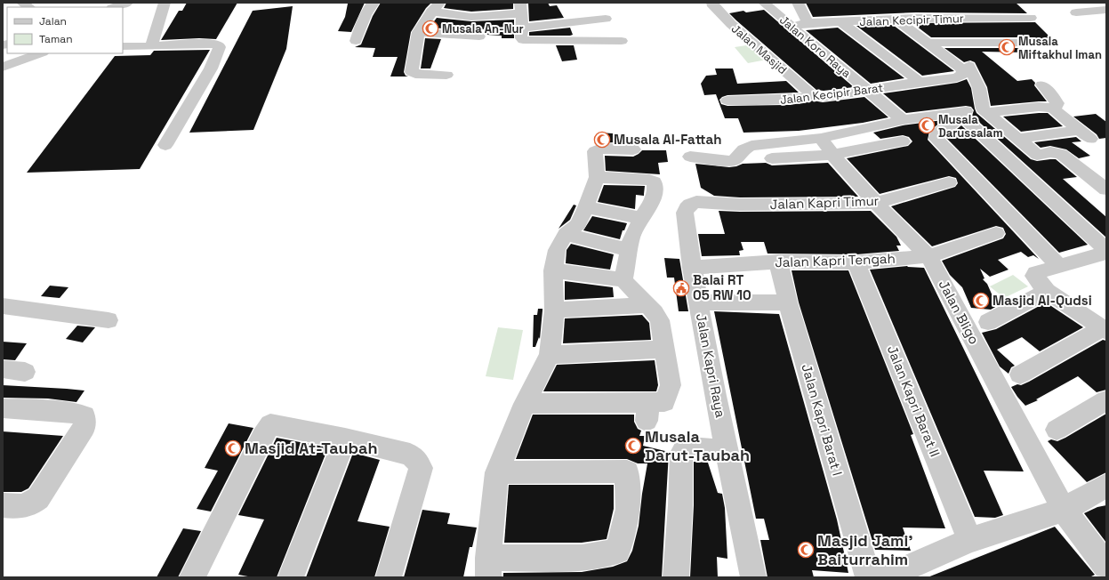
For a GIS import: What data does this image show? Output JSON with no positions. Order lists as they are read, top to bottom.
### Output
{
  "streets": {
    "street": [
      "Jalan Kecipir Timur",
      "Jalan Koro Raya",
      "Jalan Masjid",
      "Jalan Kecipir Barat",
      "Jalan Kapri Timur",
      "Jalan Kapri Tengah",
      "Jalan Bligo",
      "Jalan Kapri Raya",
      "Jalan Kapri Barat II",
      "Jalan Kapri Barat I"
    ]
  },
  "crossings": [
    ["Jalan Kecipir Timur", "Jalan Koro Raya"],
    ["Jalan Koro Raya", "Jalan Kecipir Barat"],
    ["Jalan Masjid", "Jalan Kecipir Barat"],
    ["Jalan Kapri Timur", "Jalan Bligo"],
    ["Jalan Kapri Timur", "Jalan Kapri Raya"],
    ["Jalan Kapri Tengah", "Jalan Bligo"],
    ["Jalan Kapri Tengah", "Jalan Kapri Raya"],
    ["Jalan Kapri Tengah", "Jalan Kapri Barat II"],
    ["Jalan Kapri Tengah", "Jalan Kapri Barat I"]
  ],
  "places": {
    "mosque": [
      "Musala An-Nur",
      "Musala Miftakhul Iman",
      "Musala Darussalam",
      "Musala Al-Fattah",
      "Masjid Al-Qudsi",
      "Musala Darut-Taubah",
      "Masjid At-Taubah",
      "Masjid Jami' Baiturrahim"
    ],
    "public building": ["Balai RT 05 RW 10"]
  },
  "legend": ["Jalan", "Taman"]
}
